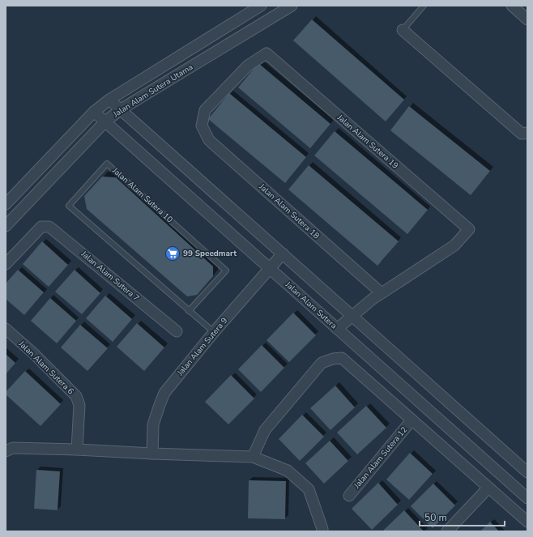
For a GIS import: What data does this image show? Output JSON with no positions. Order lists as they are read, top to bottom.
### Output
{
  "streets": {
    "street": [
      "Jalan Alam Sutera Utama",
      "Jalan Alam Sutera 19",
      "Jalan Alam Sutera 18",
      "Jalan Alam Sutera 7",
      "Jalan Alam Sutera",
      "Jalan Alam Sutera 9",
      "Jalan Alam Sutera 6",
      "Jalan Alam Sutera 12"
    ],
    "lane": ["Jalan Alam Sutera 10"]
  },
  "crossings": [
    ["Jalan Alam Sutera Utama", "Jalan Alam Sutera"],
    ["Jalan Alam Sutera 19", "Jalan Alam Sutera 18"],
    ["Jalan Alam Sutera 10", "Jalan Alam Sutera 9"],
    ["Jalan Alam Sutera", "Jalan Alam Sutera 9"]
  ],
  "places": {
    "supermarket": ["99 Speedmart"]
  },
  "scale_bar": "50 m"
}
